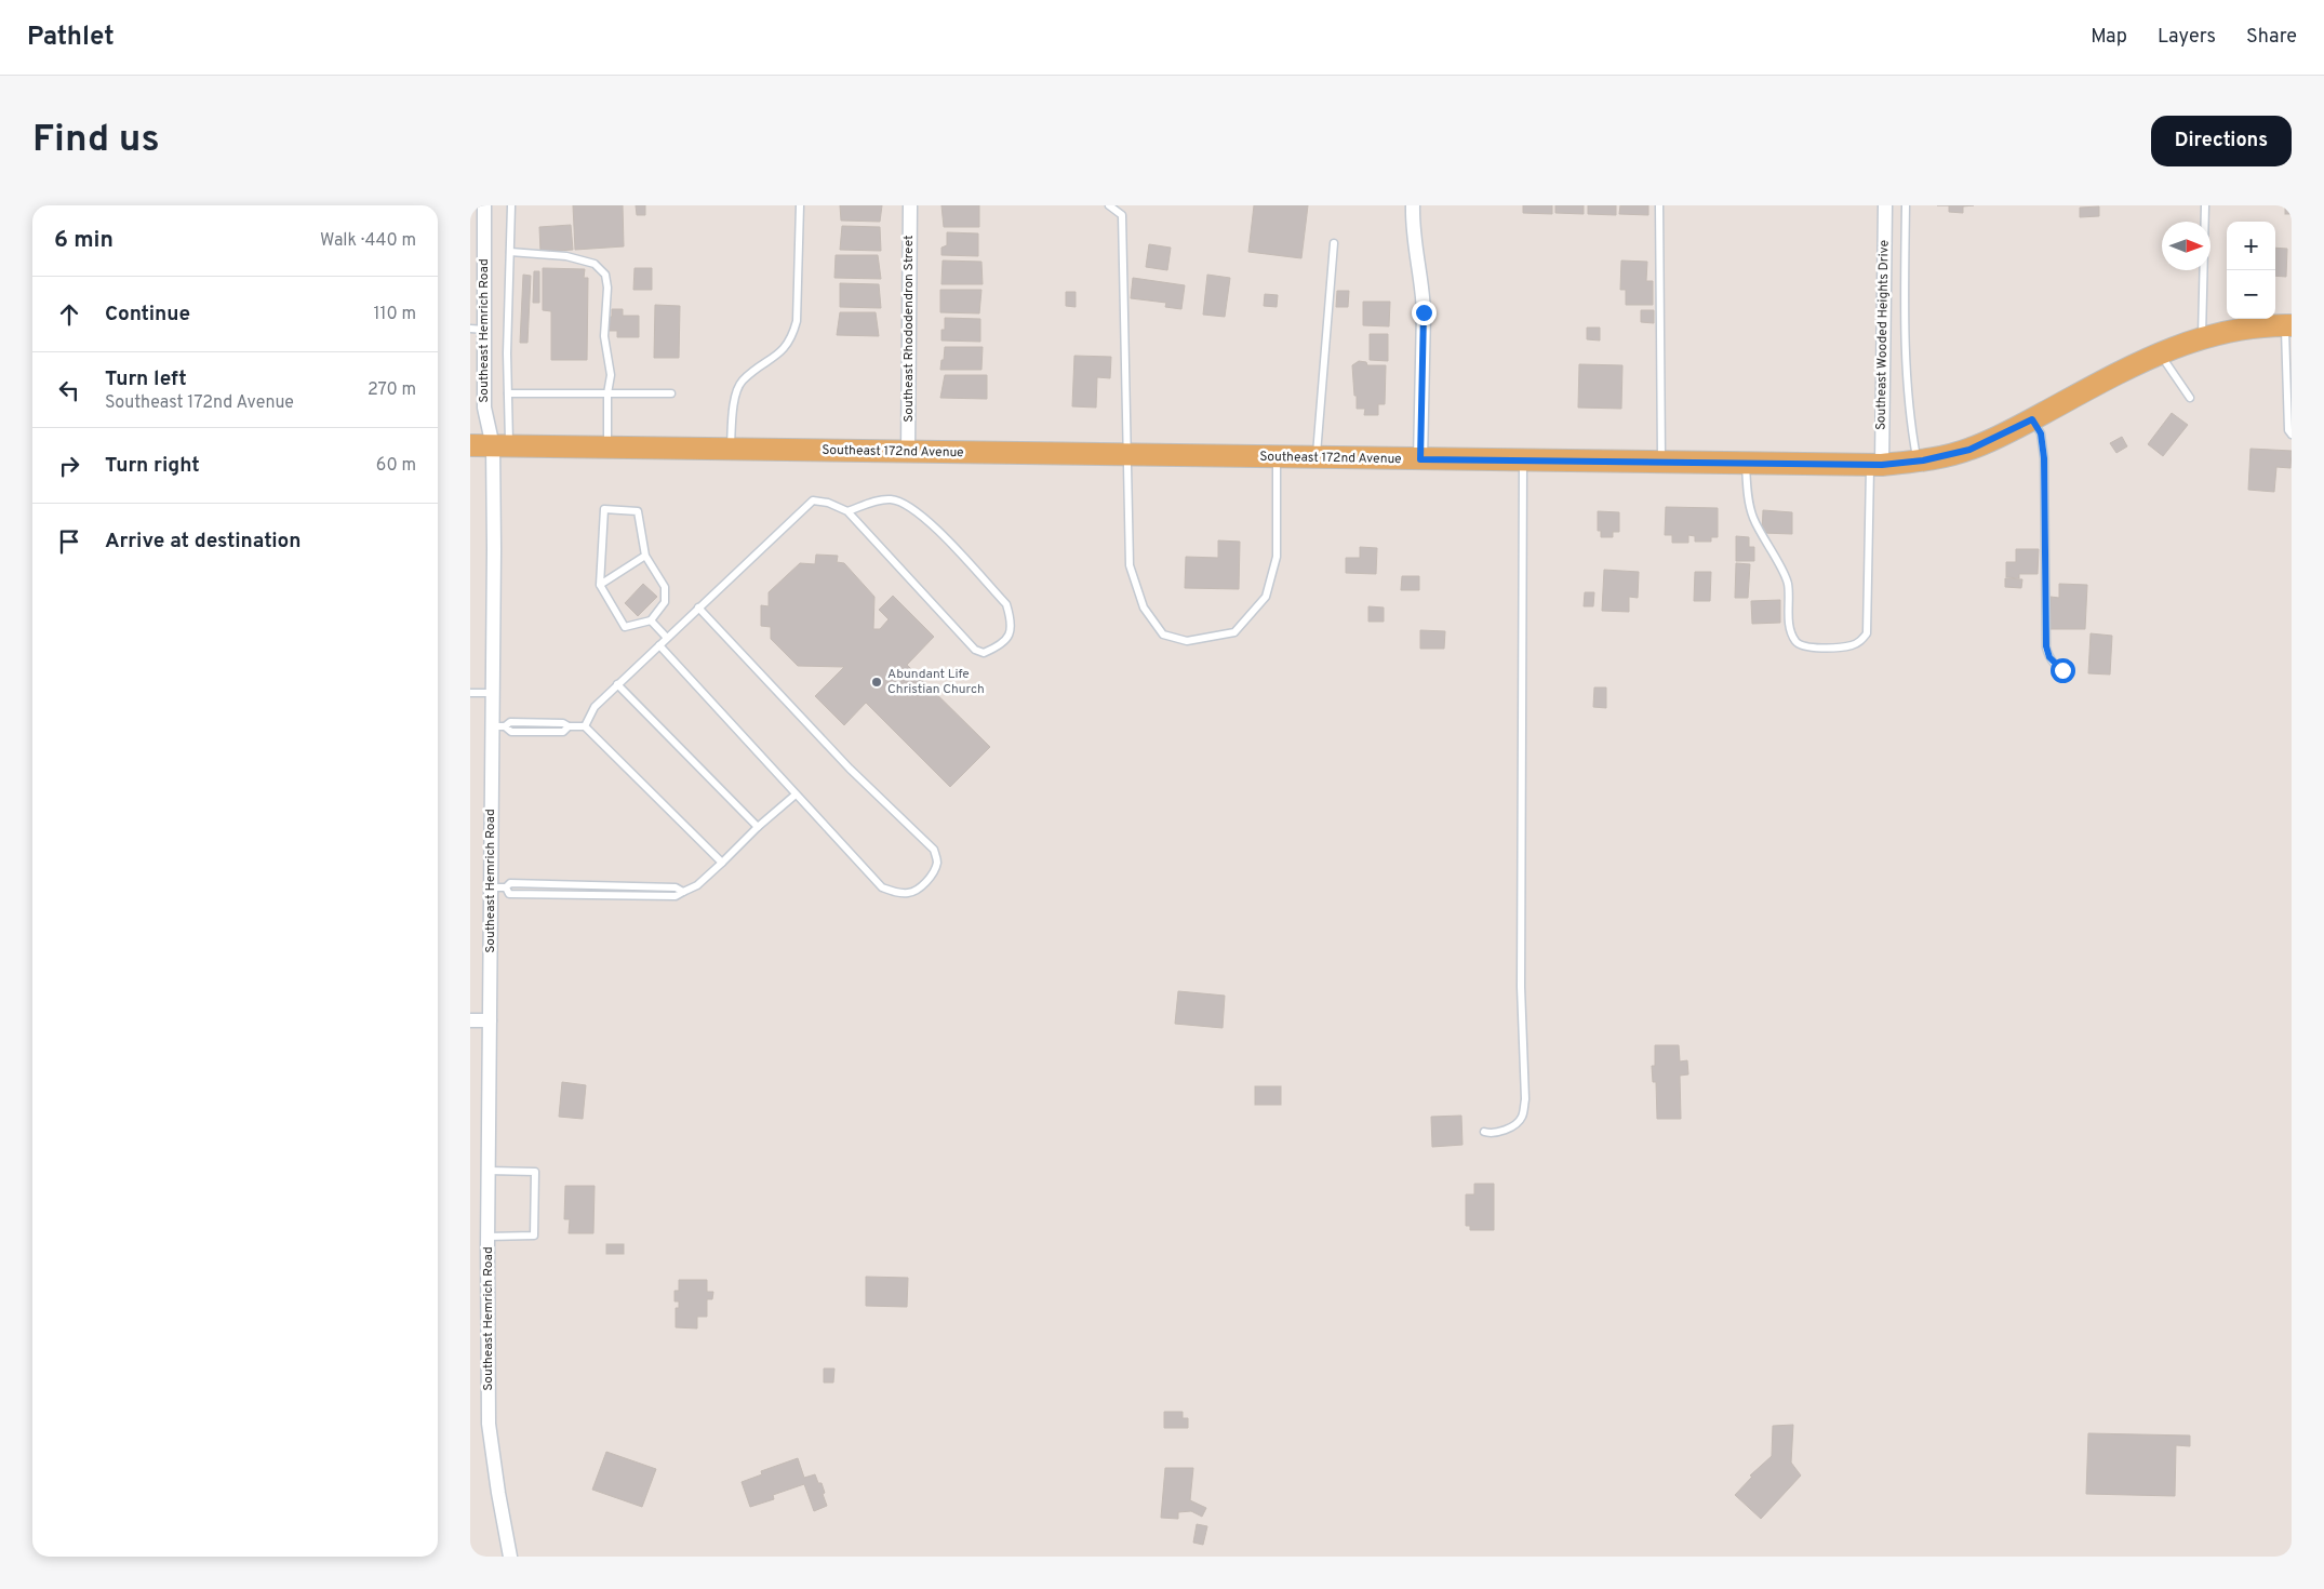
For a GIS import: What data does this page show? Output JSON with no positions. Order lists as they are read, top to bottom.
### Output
{
  "streets": {
    "main road": ["Southeast 172nd Avenue"],
    "street": ["Southeast Rhododendron Street", "Southeast Hemrich Road", "Southeast Wooded Heights Drive"]
  },
  "crossings": [
    ["Southeast Rhododendron Street", "Southeast 172nd Avenue"],
    ["Southeast Hemrich Road", "Southeast 172nd Avenue"],
    ["Southeast Wooded Heights Drive", "Southeast 172nd Avenue"]
  ],
  "places": ["Abundant Life Christian Church"],
  "north": "right",
  "page": {
    "header": "Pathlet",
    "nav": ["Map", "Layers", "Share"],
    "buttons": "Directions",
    "title": "Find us",
    "heading": ["6 min", "Walk · 440 m"],
    "map_buttons": ["+", "−"],
    "list": [
      ["Continue", "110 m"],
      ["Turn left", "Southeast 172nd Avenue", "270 m"],
      ["Turn right", "60 m"],
      "Arrive at destination"
    ]
  }
}
